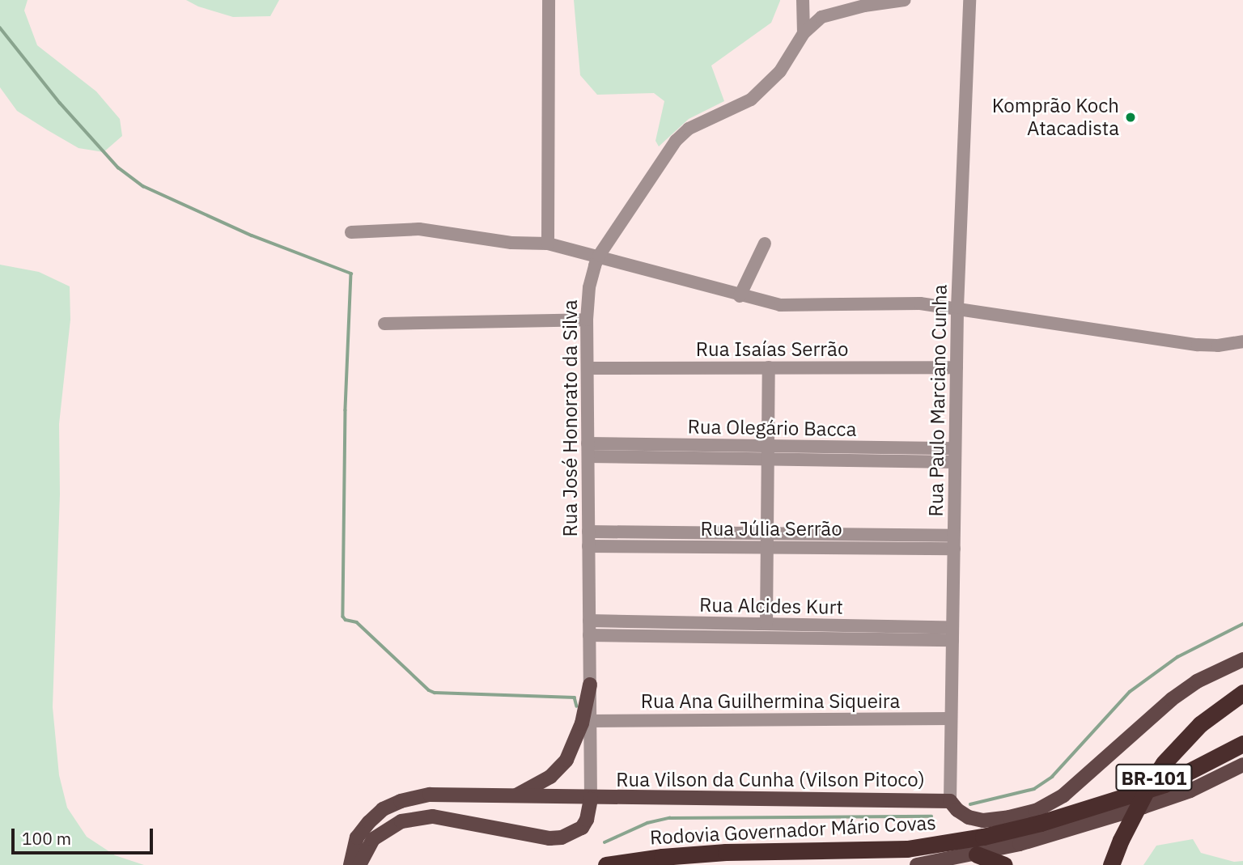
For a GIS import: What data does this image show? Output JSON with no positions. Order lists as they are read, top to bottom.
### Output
{
  "streets": {
    "highway": ["BR-101", "Rodovia Governador Mário Covas"],
    "main road": ["Rua Vilson da Cunha (Vilson Pitoco)"],
    "street": [
      "Rua Isaías Serrão",
      "Rua Paulo Marciano Cunha",
      "Rua José Honorato da Silva",
      "Rua Olegário Bacca",
      "Rua Júlia Serrão",
      "Rua Alcides Kurt",
      "Rua Ana Guilhermina Siqueira"
    ]
  },
  "crossings": [
    ["Rua Isaías Serrão", "Rua Paulo Marciano Cunha"],
    ["Rua Isaías Serrão", "Rua José Honorato da Silva"],
    ["Rua Paulo Marciano Cunha", "Rua Olegário Bacca"],
    ["Rua Paulo Marciano Cunha", "Rua Júlia Serrão"],
    ["Rua Paulo Marciano Cunha", "Rua Alcides Kurt"],
    ["Rua Paulo Marciano Cunha", "Rua Ana Guilhermina Siqueira"],
    ["Rua Paulo Marciano Cunha", "Rua Vilson da Cunha (Vilson Pitoco)"],
    ["Rua José Honorato da Silva", "Rua Olegário Bacca"],
    ["Rua José Honorato da Silva", "Rua Júlia Serrão"],
    ["Rua José Honorato da Silva", "Rua Alcides Kurt"]
  ],
  "places": ["Komprão Koch Atacadista"],
  "scale_bar": "100 m"
}
